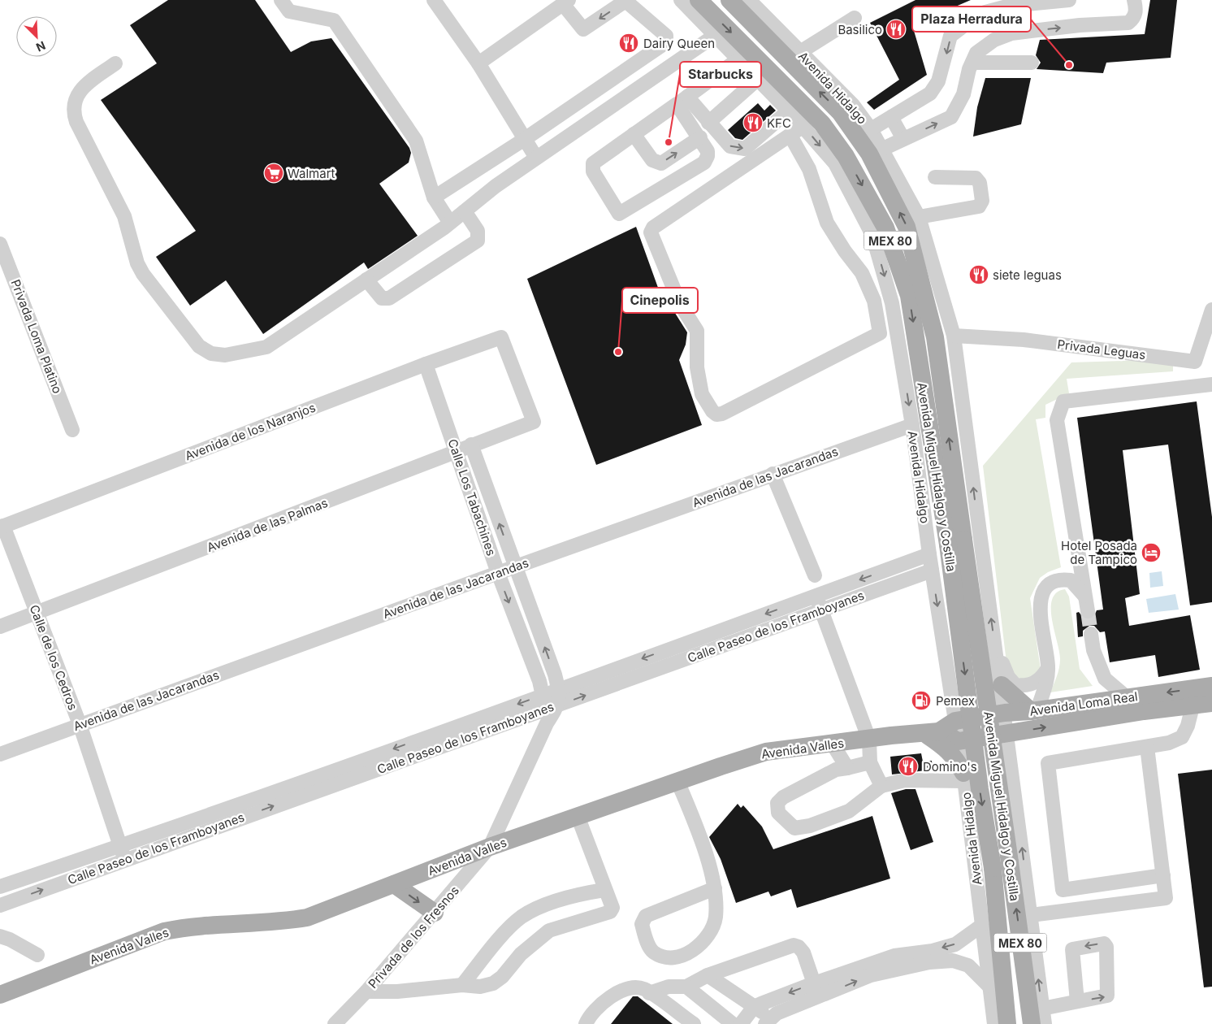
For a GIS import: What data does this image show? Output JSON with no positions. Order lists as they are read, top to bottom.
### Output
{
  "streets": {
    "main road": [
      "MEX 80",
      "Avenida Miguel Hidalgo y Costilla",
      "Avenida Loma Real",
      "Avenida Valles"
    ],
    "street": [
      "Avenida Hidalgo",
      "Privada Loma Platino",
      "Privada Leguas",
      "Avenida de los Naranjos",
      "Avenida de las Jacarandas",
      "Calle Los Tabachines",
      "Avenida de las Palmas",
      "Calle Paseo de los Framboyanes",
      "Calle de los Cedros",
      "Privada de los Fresnos"
    ]
  },
  "crossings": [
    ["Avenida Hidalgo", "Privada Leguas"],
    ["Avenida Hidalgo", "Avenida de las Jacarandas"],
    ["Avenida Hidalgo", "Avenida Miguel Hidalgo y Costilla"],
    ["Avenida Hidalgo", "Calle Paseo de los Framboyanes"],
    ["Avenida Hidalgo", "Avenida Loma Real"],
    ["Avenida Hidalgo", "Avenida Valles"],
    ["Avenida de los Naranjos", "Calle Los Tabachines"],
    ["Avenida de los Naranjos", "Avenida de las Palmas"],
    ["Avenida de los Naranjos", "Calle de los Cedros"],
    ["Avenida de las Jacarandas", "Calle Los Tabachines"],
    ["Avenida de las Jacarandas", "Calle de los Cedros"],
    ["Calle Los Tabachines", "Avenida de las Palmas"],
    ["Calle Los Tabachines", "Calle Paseo de los Framboyanes"],
    ["Avenida de las Palmas", "Calle de los Cedros"],
    ["Calle Paseo de los Framboyanes", "Calle de los Cedros"],
    ["Avenida Loma Real", "Avenida Valles"],
    ["Avenida Valles", "Privada de los Fresnos"]
  ],
  "places": {
    "restaurant": [
      "Basilico",
      "Dairy Queen",
      "KFC",
      "siete leguas",
      "Domino's"
    ],
    "other": ["Plaza Herradura", "Starbucks", "Cinepolis"],
    "supermarket": ["Walmart"],
    "hotel": ["Hotel Posada de Tampico"],
    "fuel station": ["Pemex"]
  },
  "north": "bottom right"
}
